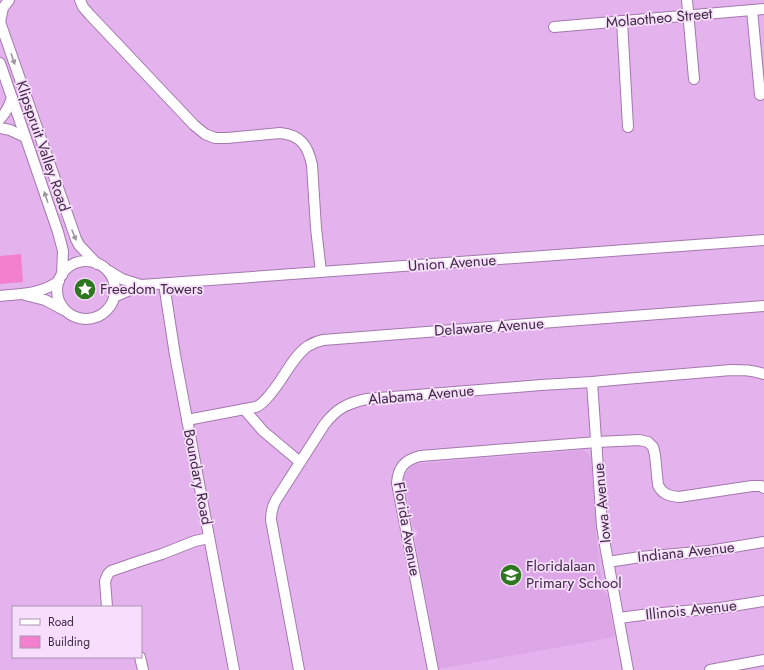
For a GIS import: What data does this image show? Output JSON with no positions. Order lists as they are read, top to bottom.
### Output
{
  "streets": {
    "street": [
      "Molaotheo Street",
      "Klipspruit Valley Road",
      "Union Avenue",
      "Delaware Avenue",
      "Alabama Avenue",
      "Boundary Road",
      "Iowa Avenue",
      "Florida Avenue",
      "Indiana Avenue",
      "Illinois Avenue"
    ]
  },
  "crossings": [
    ["Klipspruit Valley Road", "Union Avenue"],
    ["Union Avenue", "Boundary Road"],
    ["Delaware Avenue", "Boundary Road"],
    ["Alabama Avenue", "Iowa Avenue"],
    ["Iowa Avenue", "Florida Avenue"],
    ["Iowa Avenue", "Indiana Avenue"],
    ["Iowa Avenue", "Illinois Avenue"]
  ],
  "places": {
    "place": ["Freedom Towers"],
    "school or university": ["Floridalaan Primary School"]
  },
  "legend": ["Road", "Building"]
}
